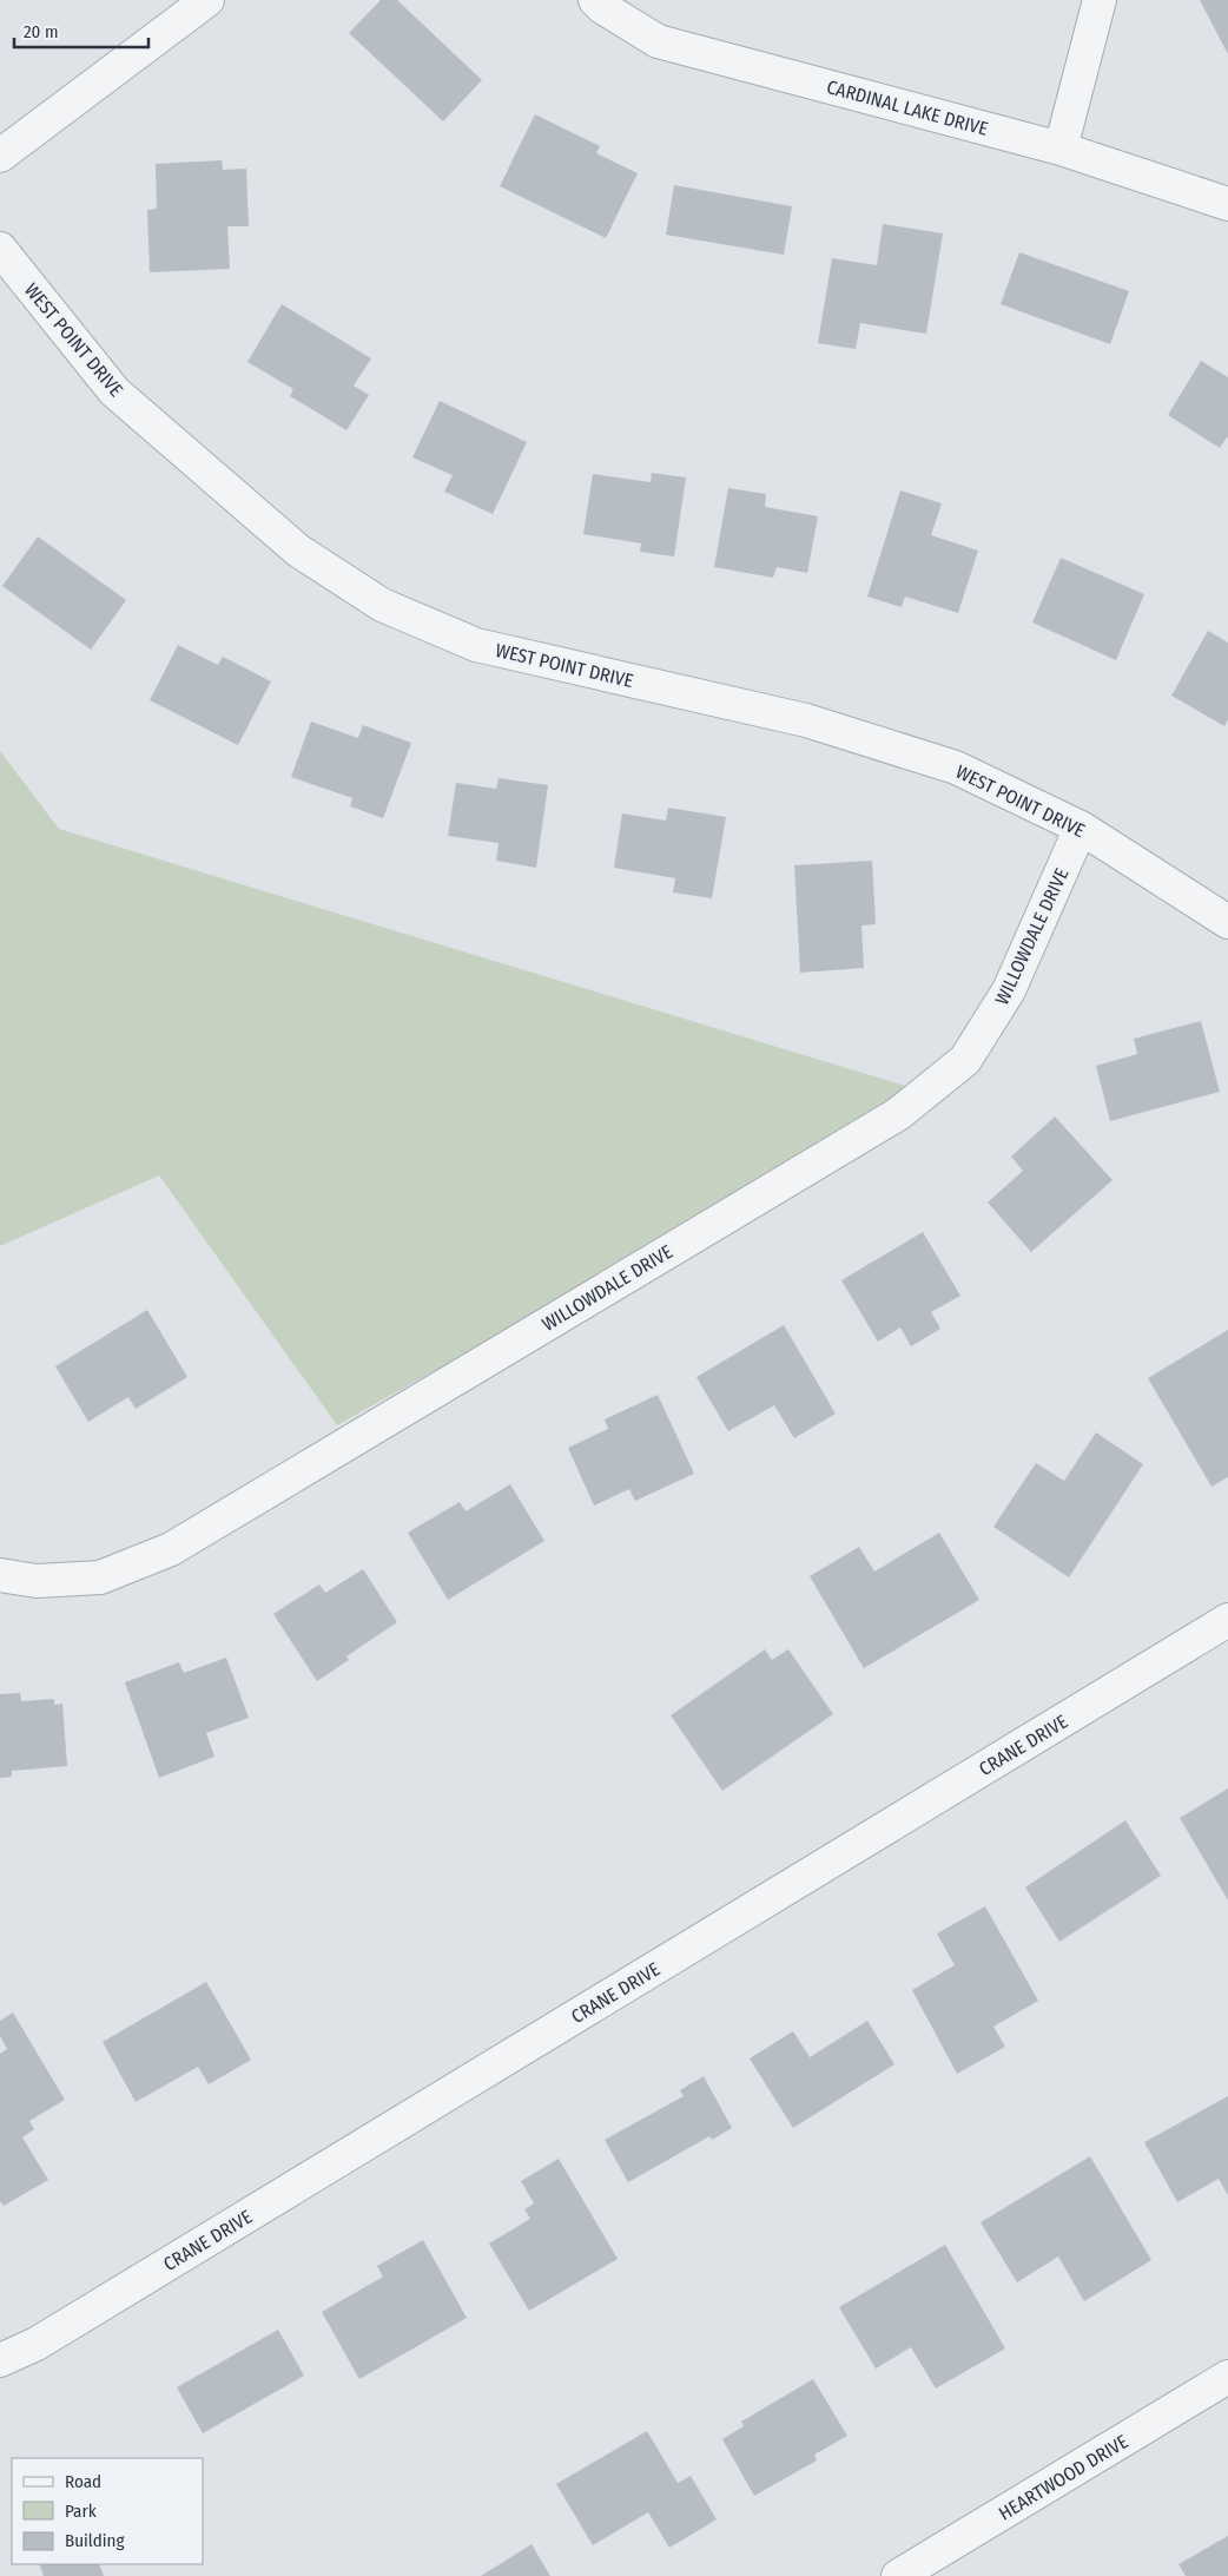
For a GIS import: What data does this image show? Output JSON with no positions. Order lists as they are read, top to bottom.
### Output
{
  "streets": {
    "street": [
      "CARDINAL LAKE DRIVE",
      "WEST POINT DRIVE",
      "WILLOWDALE DRIVE",
      "CRANE DRIVE",
      "HEARTWOOD DRIVE"
    ]
  },
  "crossings": [
    ["WEST POINT DRIVE", "WILLOWDALE DRIVE"]
  ],
  "legend": ["Road", "Park", "Building"],
  "scale_bar": "20 m"
}
